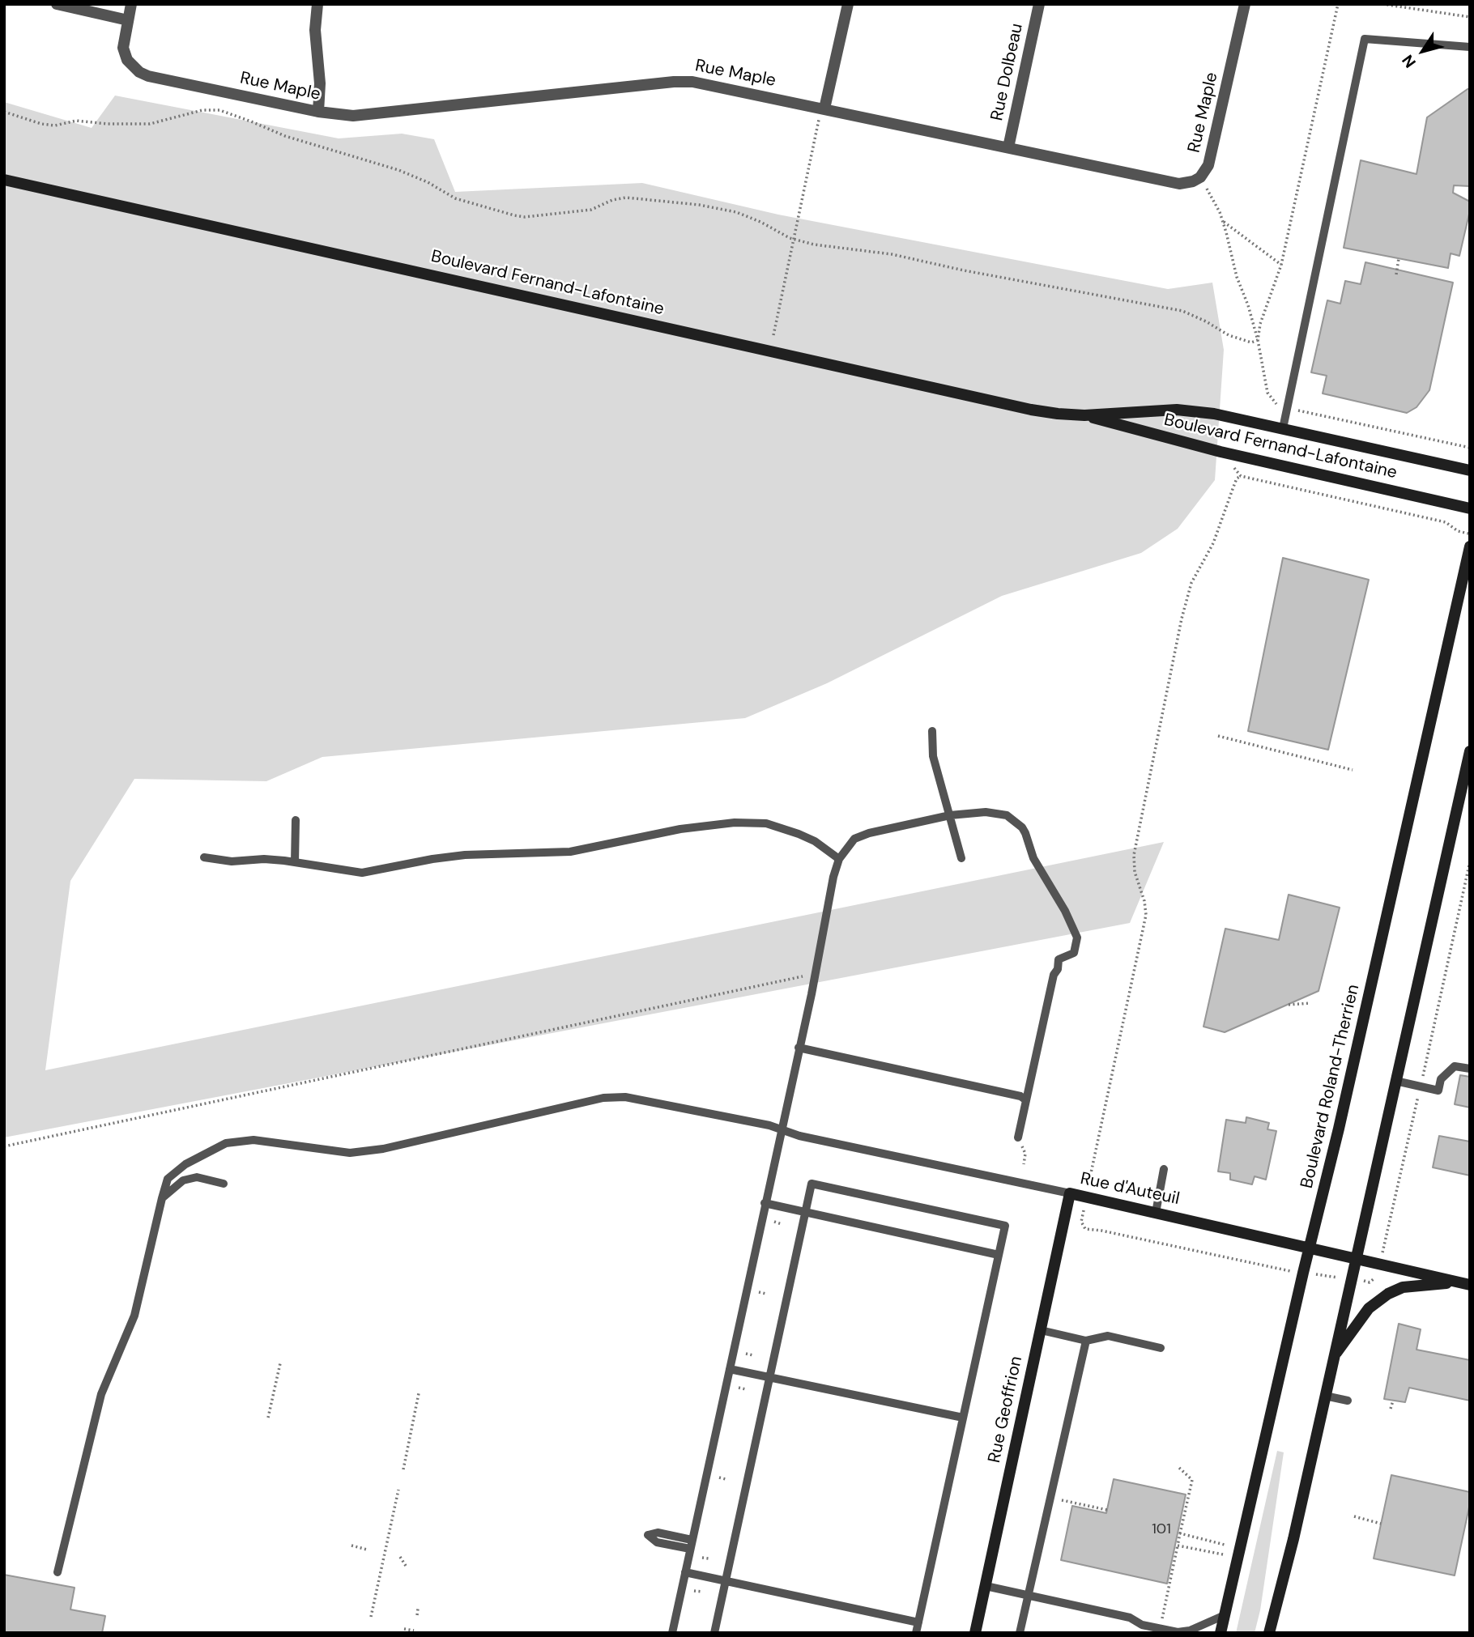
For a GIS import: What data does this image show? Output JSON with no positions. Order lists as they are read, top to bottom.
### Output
{
  "streets": {
    "street": [
      "Rue Dolbeau",
      "Rue Maple",
      "Boulevard Fernand-Lafontaine",
      "Boulevard Roland-Therrien",
      "Rue d'Auteuil",
      "Rue Geoffrion"
    ]
  },
  "crossings": [
    ["Rue Dolbeau", "Rue Maple"],
    ["Boulevard Roland-Therrien", "Rue d'Auteuil"],
    ["Rue d'Auteuil", "Rue Geoffrion"]
  ],
  "house_numbers": ["101"],
  "north": "bottom left"
}
